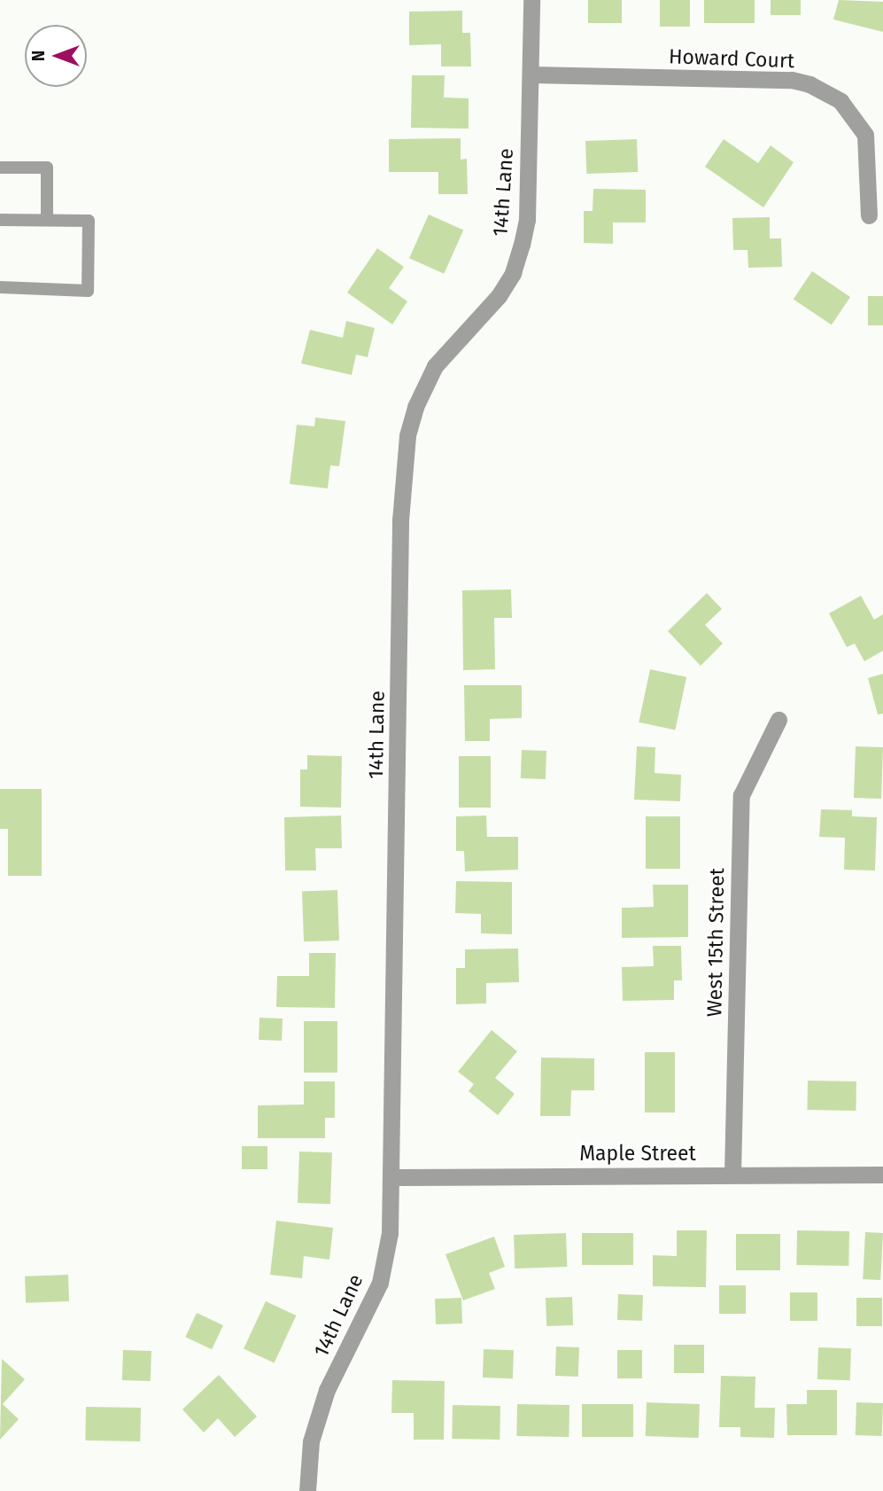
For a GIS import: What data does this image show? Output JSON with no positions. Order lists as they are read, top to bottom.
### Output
{
  "streets": {
    "street": [
      "Howard Court",
      "14th Lane",
      "West 15th Street",
      "Maple Street"
    ]
  },
  "crossings": [
    ["Howard Court", "14th Lane"],
    ["14th Lane", "Maple Street"],
    ["West 15th Street", "Maple Street"]
  ],
  "north": "left"
}
